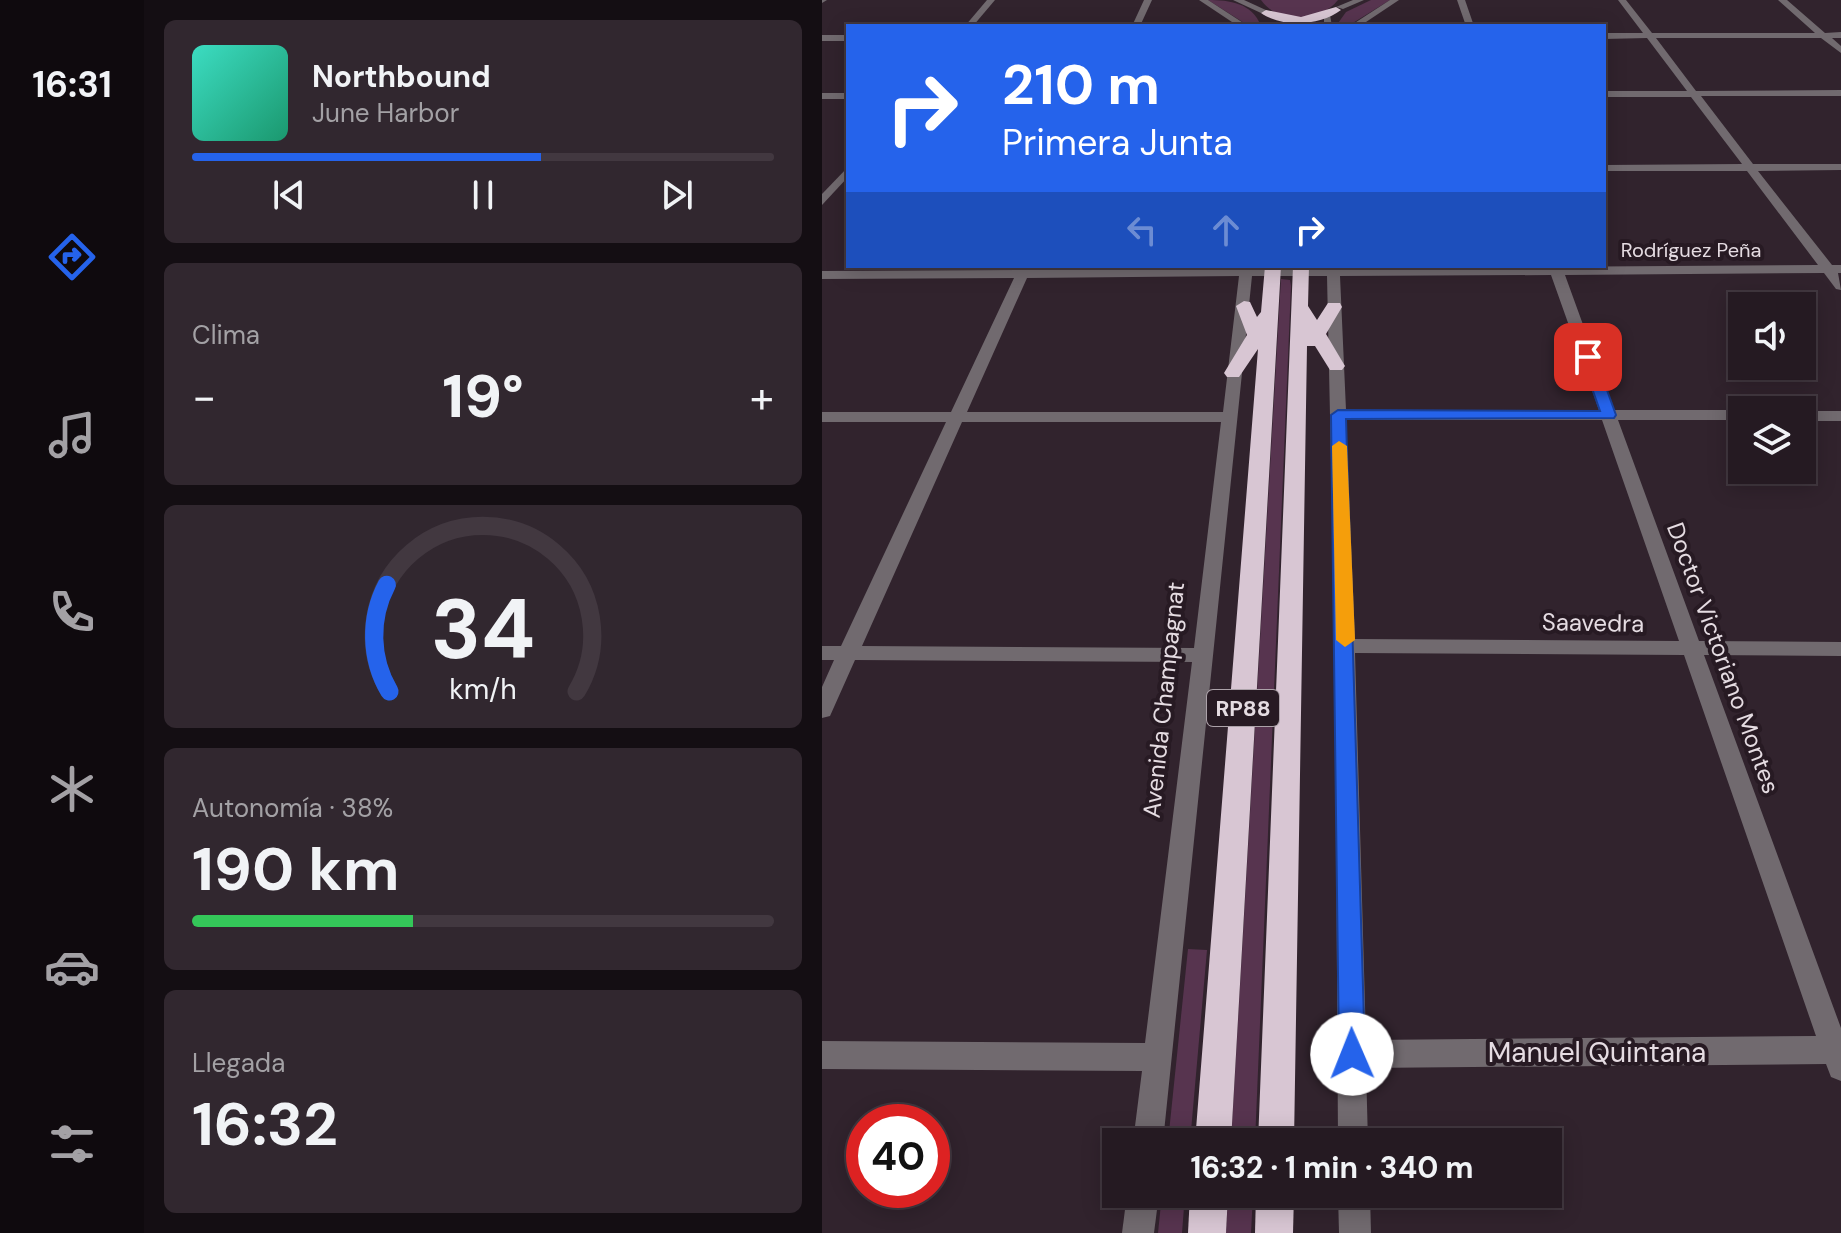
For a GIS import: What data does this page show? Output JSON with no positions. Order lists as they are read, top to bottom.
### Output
{
  "streets": {
    "highway": ["RP88"],
    "street": [
      "Rodríguez Peña",
      "Saavedra",
      "Doctor Victoriano Montes",
      "Avenida Champagnat",
      "Manuel Quintana"
    ]
  },
  "crossings": [
    ["Rodríguez Peña", "Doctor Victoriano Montes"],
    ["Rodríguez Peña", "Avenida Champagnat"],
    ["Rodríguez Peña", "RP88"],
    ["Saavedra", "Doctor Victoriano Montes"],
    ["Doctor Victoriano Montes", "Manuel Quintana"],
    ["Avenida Champagnat", "RP88"]
  ],
  "page": {
    "tabs": "16:31",
    "turn": ["210 m", "Primera Junta"],
    "song": ["Northbound", "June Harbor"],
    "tile": [
      "Clima",
      ["Autonomía · 38%", "190 km"],
      ["Llegada", "16:32"]
    ],
    "heat": ["−", "19°", "+"],
    "limit": "40",
    "trip": "16:32 · 1 min · 340 m",
    "gauge": ["34", "km/h"]
  }
}
